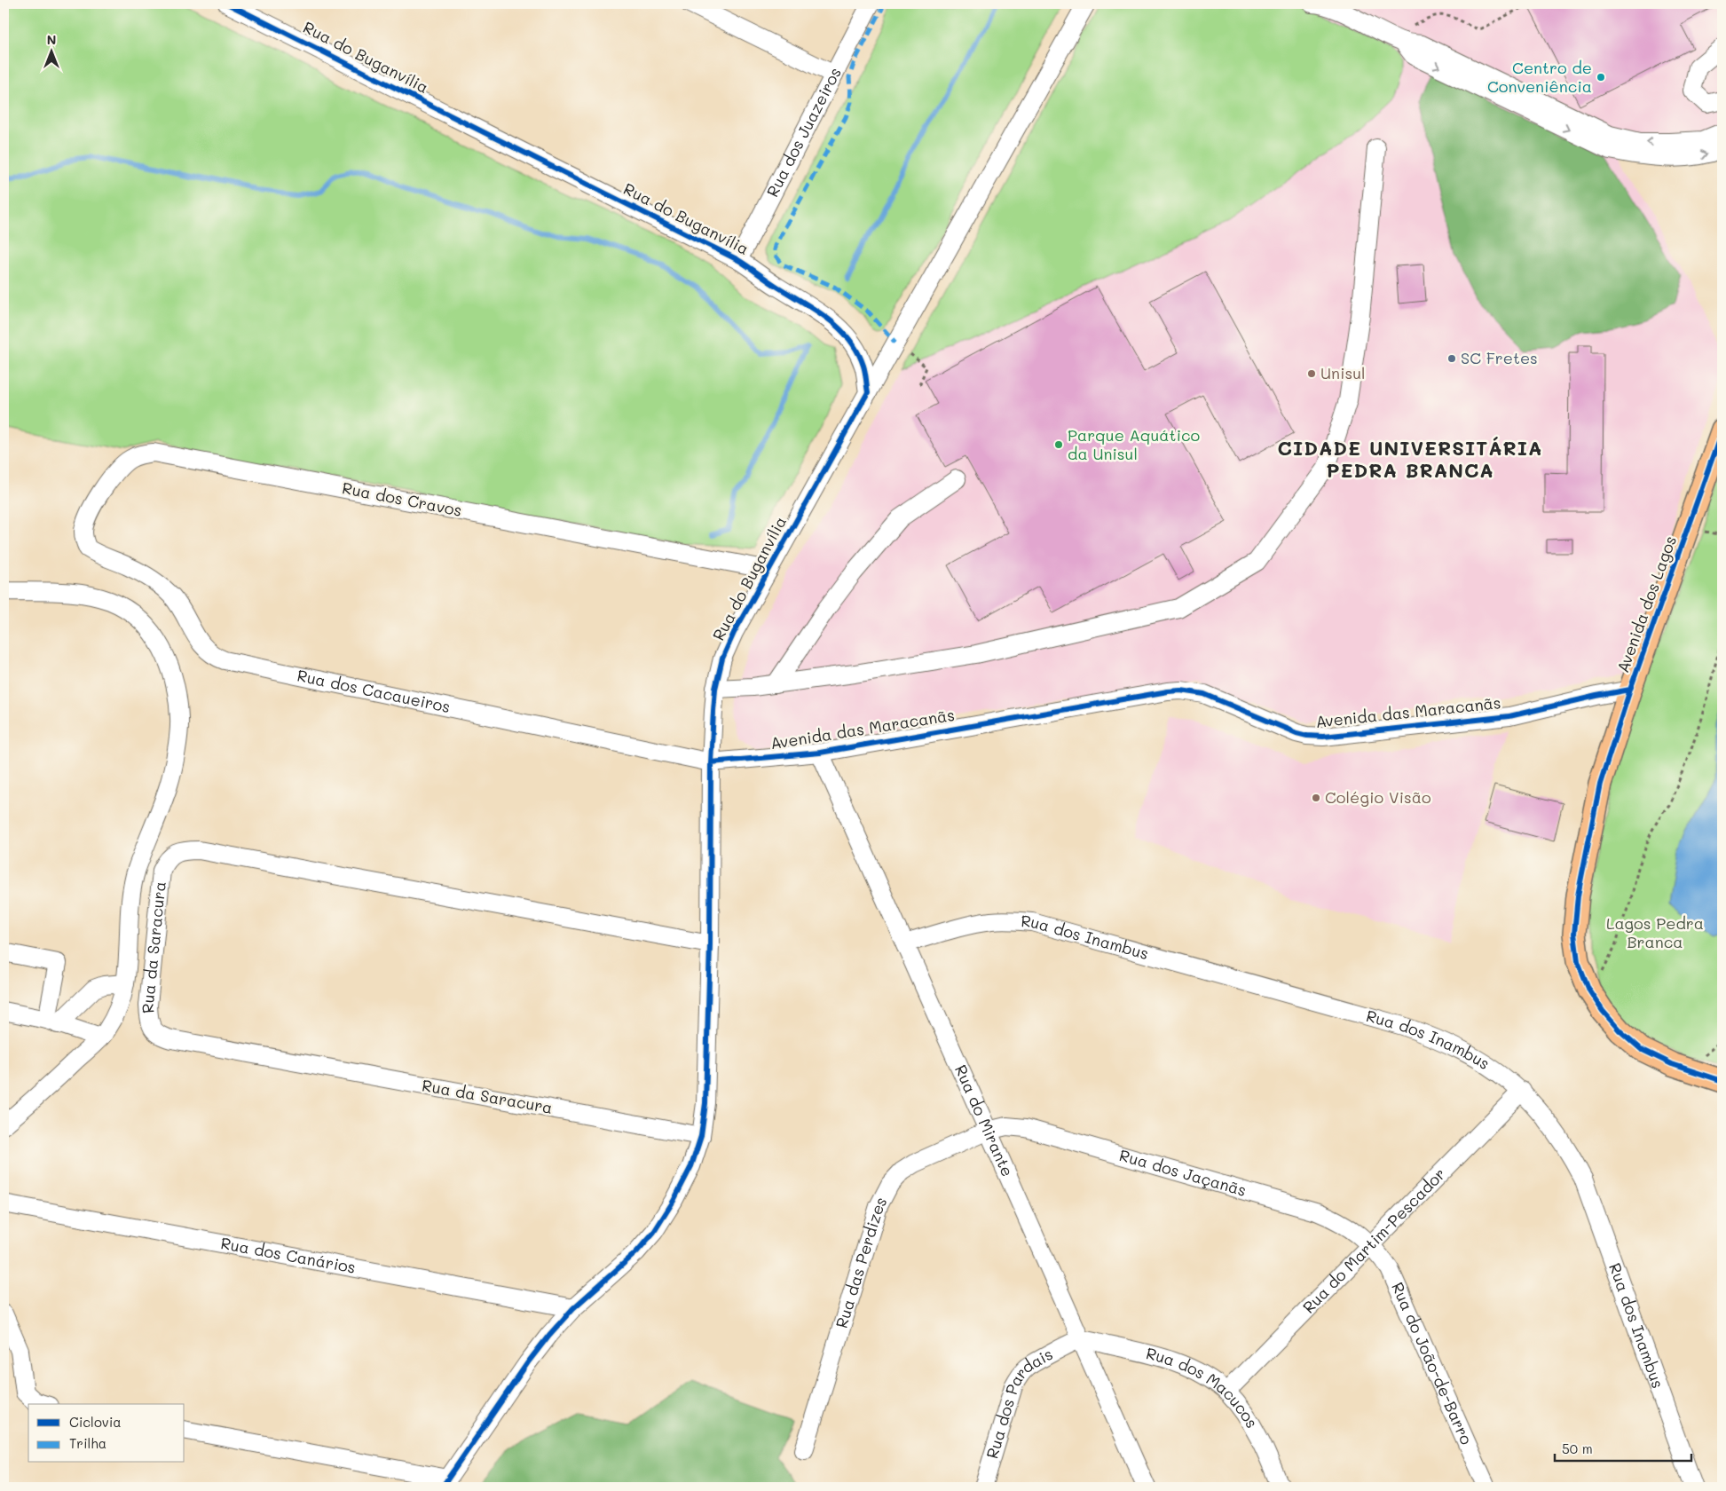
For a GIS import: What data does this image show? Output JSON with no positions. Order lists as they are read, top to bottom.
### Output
{
  "streets": {
    "main road": ["Avenida dos Lagos"],
    "street": [
      "Rua do Buganvília",
      "Rua dos Juazeiros",
      "Rua dos Cravos",
      "Rua dos Cacaueiros",
      "Avenida das Maracanãs",
      "Rua dos Inambus",
      "Rua da Saracura",
      "Rua do Mirante",
      "Rua dos Jaçanãs",
      "Rua do Martim-Pescador",
      "Rua dos Canários",
      "Rua das Perdizes",
      "Rua do João-de-Barro",
      "Rua dos Macucos",
      "Rua dos Pardais"
    ]
  },
  "crossings": [
    ["Rua do Buganvília", "Rua dos Juazeiros"],
    ["Rua do Buganvília", "Rua dos Cravos"],
    ["Rua do Buganvília", "Rua dos Cacaueiros"],
    ["Rua do Buganvília", "Avenida das Maracanãs"],
    ["Rua dos Cravos", "Rua dos Cacaueiros"],
    ["Avenida dos Lagos", "Avenida das Maracanãs"],
    ["Rua dos Cacaueiros", "Avenida das Maracanãs"],
    ["Avenida das Maracanãs", "Rua do Mirante"],
    ["Rua dos Inambus", "Rua do Mirante"],
    ["Rua dos Inambus", "Rua do Martim-Pescador"],
    ["Rua do Mirante", "Rua dos Jaçanãs"],
    ["Rua do Mirante", "Rua das Perdizes"],
    ["Rua do Mirante", "Rua dos Macucos"],
    ["Rua do Mirante", "Rua dos Pardais"],
    ["Rua dos Jaçanãs", "Rua do Martim-Pescador"],
    ["Rua dos Jaçanãs", "Rua das Perdizes"],
    ["Rua dos Jaçanãs", "Rua do João-de-Barro"],
    ["Rua do Martim-Pescador", "Rua do João-de-Barro"],
    ["Rua do Martim-Pescador", "Rua dos Macucos"],
    ["Rua dos Macucos", "Rua dos Pardais"]
  ],
  "districts": ["CIDADE UNIVERSITÁRIA PEDRA BRANCA"],
  "parks": ["Lagos Pedra Branca"],
  "places": [
    "Centro de Conveniência",
    "SC Fretes",
    "Unisul",
    "Parque Aquático da Unisul",
    "Colégio Visão"
  ],
  "legend": ["Ciclovia", "Trilha"],
  "scale_bar": "50 m",
  "north": "top"
}
